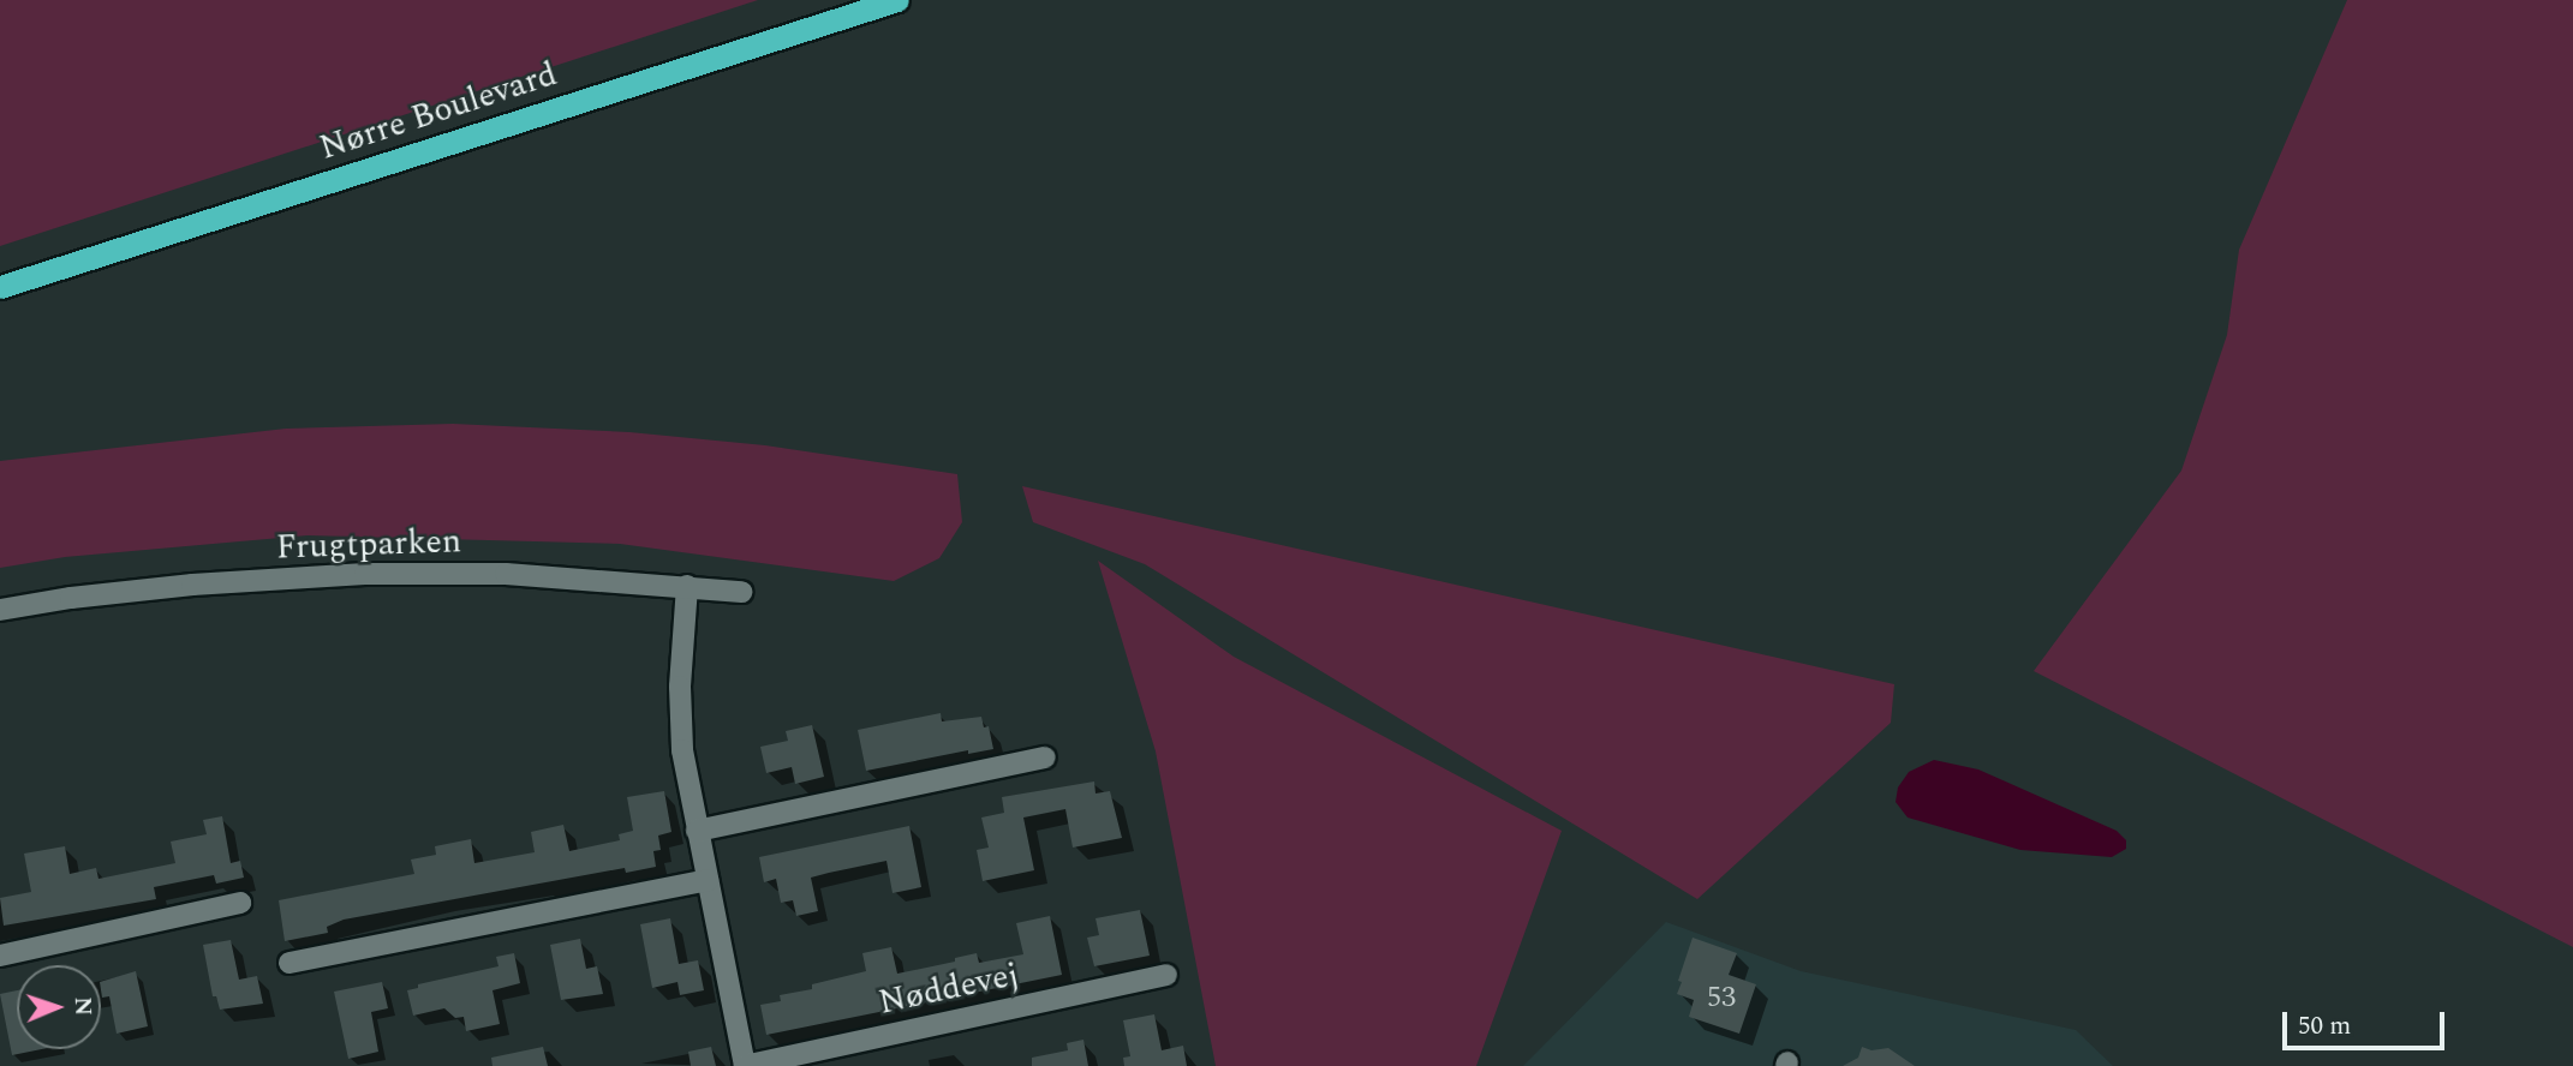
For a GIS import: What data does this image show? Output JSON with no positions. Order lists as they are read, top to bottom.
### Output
{
  "streets": {
    "highway": ["Nørre Boulevard"],
    "street": ["Frugtparken", "Nøddevej"]
  },
  "crossings": [
    ["Frugtparken", "Nøddevej"]
  ],
  "house_numbers": ["53"],
  "scale_bar": "50 m",
  "north": "right"
}
